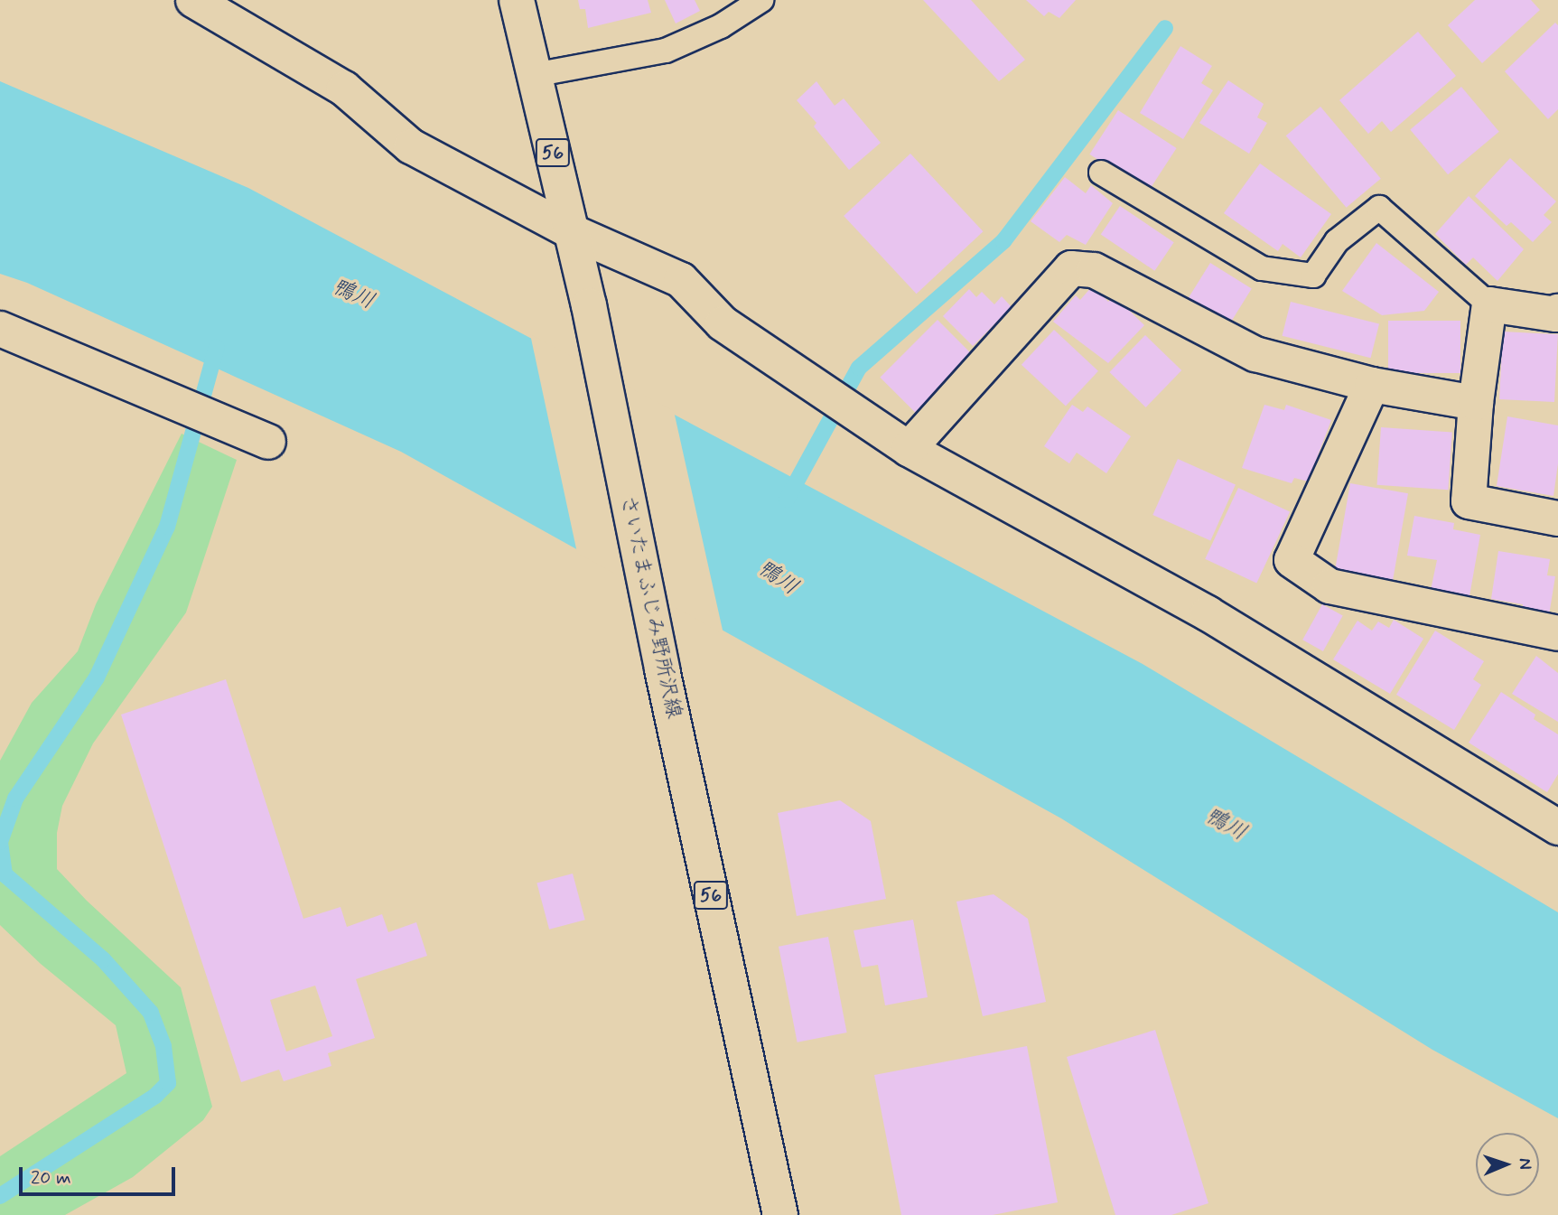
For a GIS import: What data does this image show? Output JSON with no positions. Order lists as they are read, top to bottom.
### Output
{
  "streets": {
    "street": ["56", "さいたまふじみ野所沢線"]
  },
  "water": ["鴨川"],
  "scale_bar": "20 m",
  "north": "right"
}
